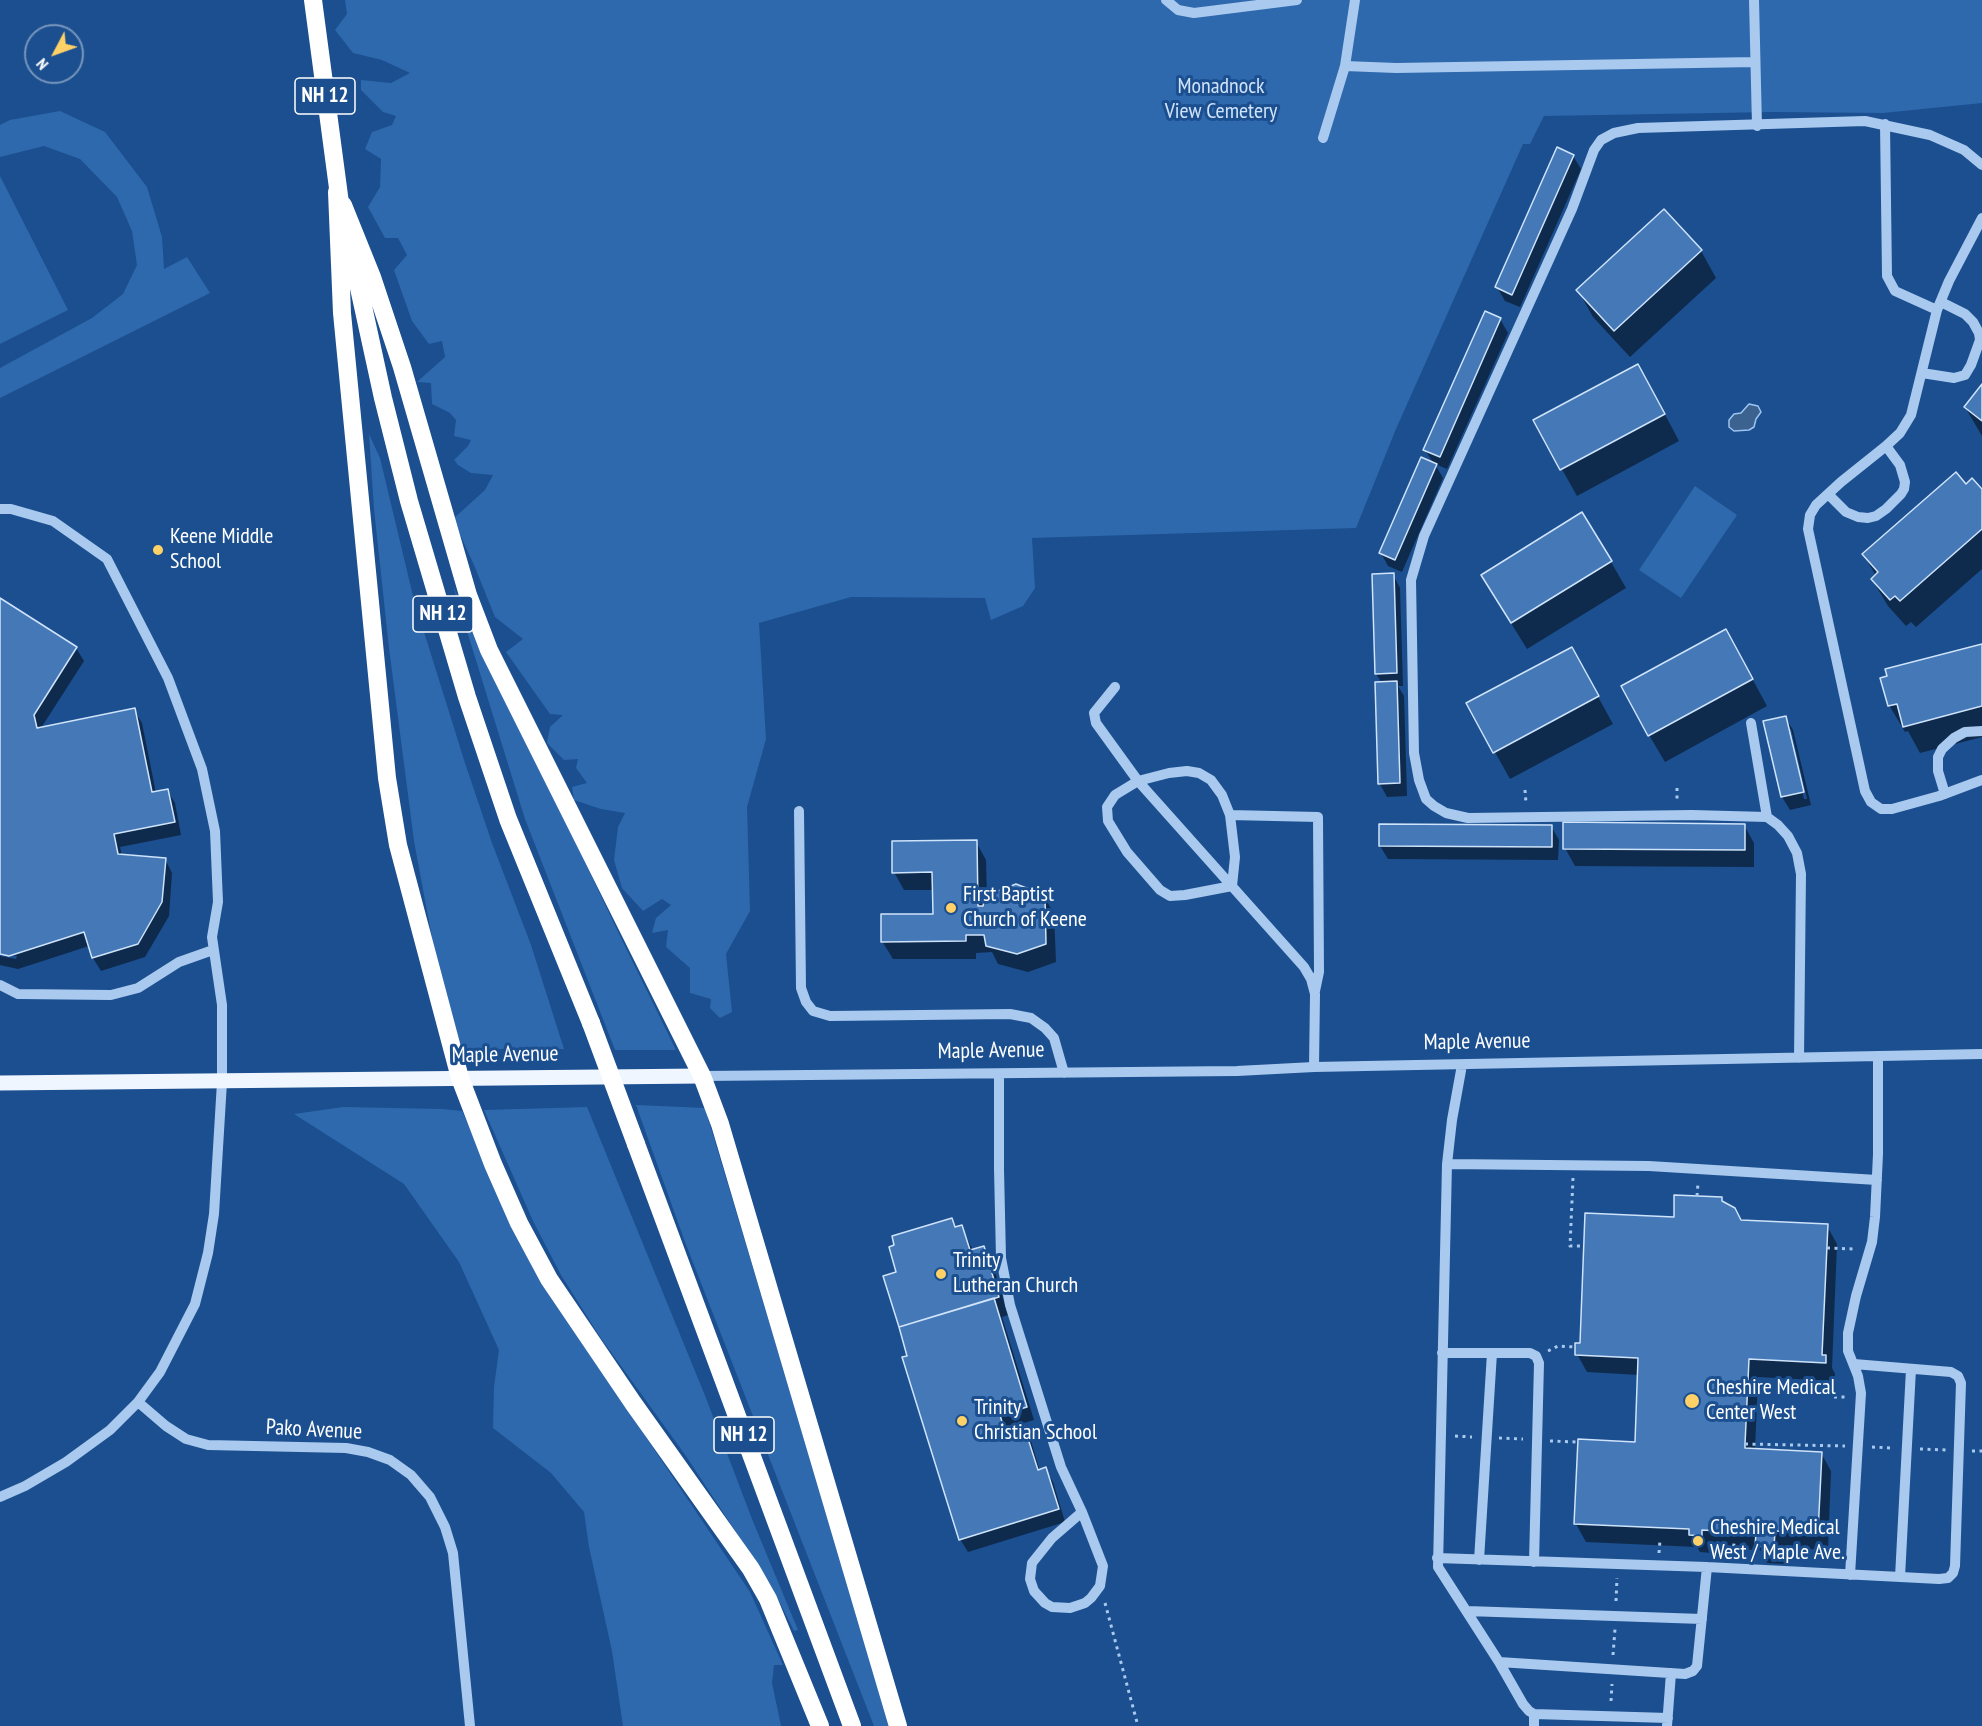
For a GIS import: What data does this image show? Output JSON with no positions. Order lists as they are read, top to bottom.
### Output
{
  "streets": {
    "highway": ["NH 12"],
    "main road": ["Maple Avenue"],
    "street": ["Pako Avenue"]
  },
  "parks": ["Monadnock View Cemetery"],
  "places": [
    "Keene Middle School",
    "First Baptist Church of Keene",
    "Trinity Lutheran Church",
    "Cheshire Medical Center West",
    "Trinity Christian School",
    "Cheshire Medical West / Maple Ave."
  ],
  "north": "bottom left"
}
